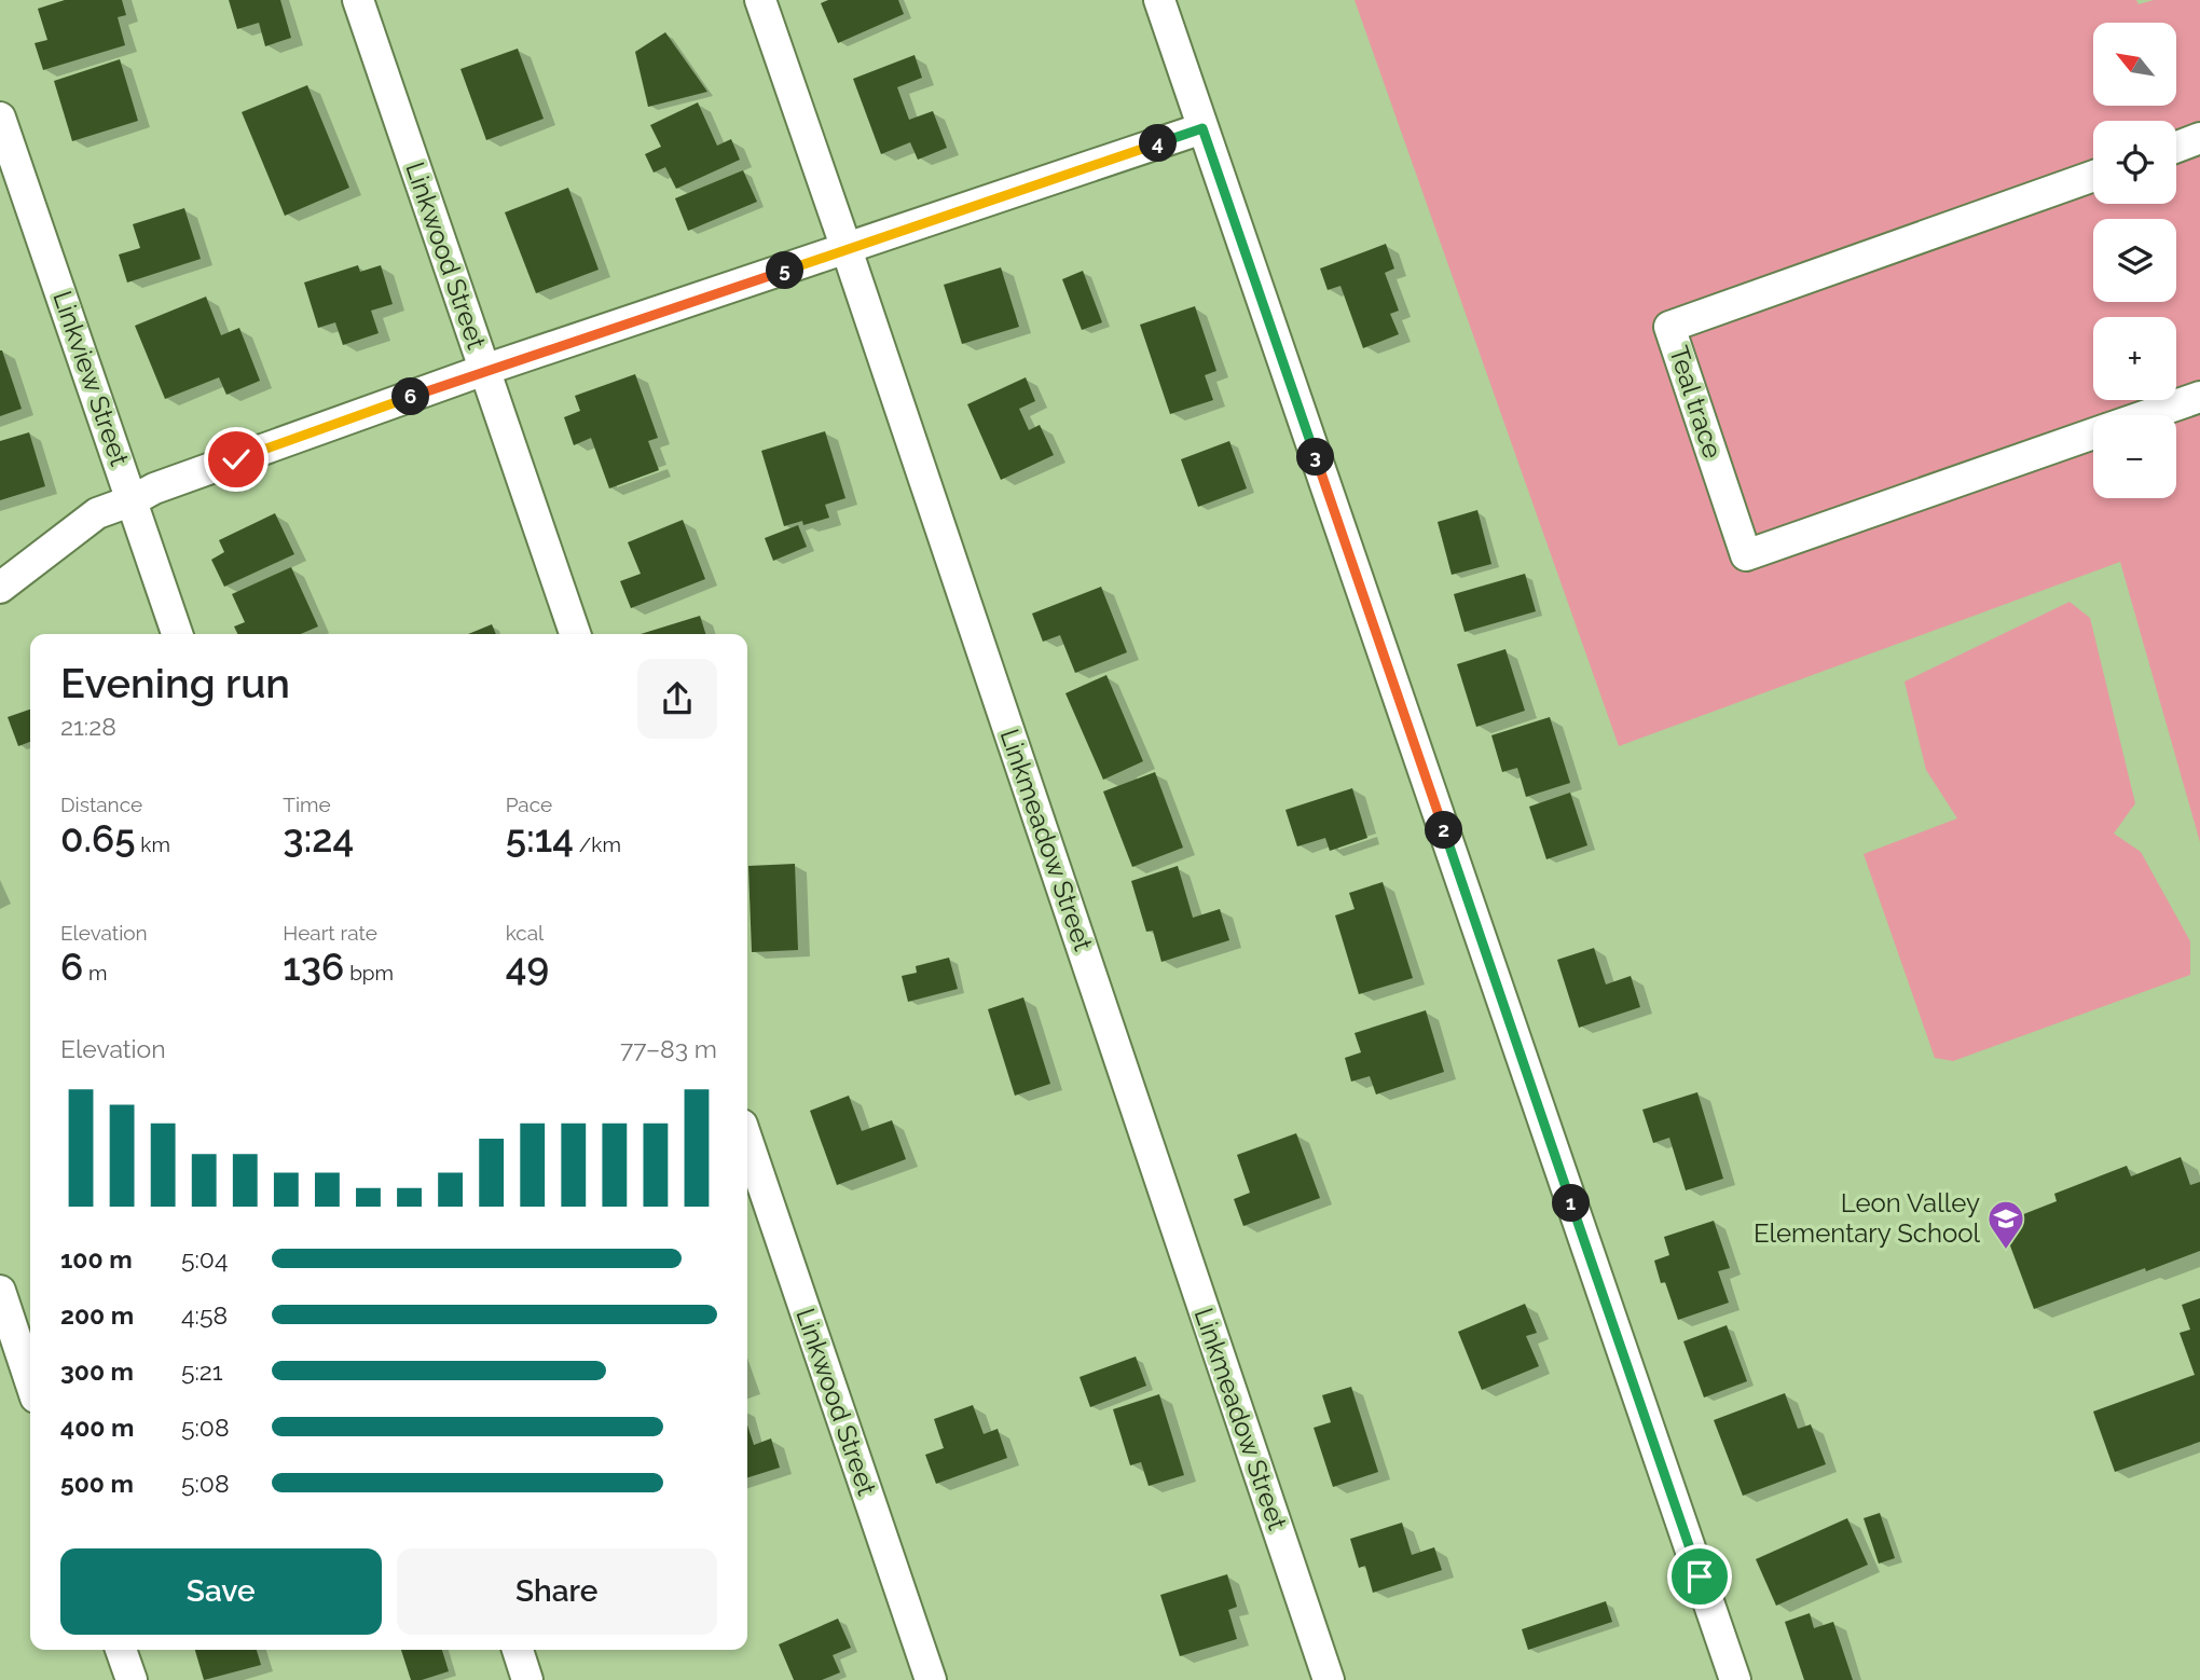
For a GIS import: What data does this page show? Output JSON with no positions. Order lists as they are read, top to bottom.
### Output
{
  "streets": {
    "street": [
      "Linkwood Street",
      "Linkview Street",
      "Teal trace",
      "Linkmeadow Street"
    ]
  },
  "places": {
    "school or university": ["Leon Valley Elementary School"]
  },
  "north": "top left",
  "page": {
    "map_buttons": ["+", "−"],
    "pins": [
      "4",
      "5",
      "6",
      "3",
      "2",
      "1"
    ],
    "heading": ["Evening run", "21:28"],
    "stats": [
      ["Distance", "0.65 km"],
      ["Time", "3:24"],
      ["Pace", "5:14 /km"],
      ["Elevation", "6 m"],
      ["Heart rate", "136 bpm"],
      ["kcal", "49"]
    ],
    "chart": ["Elevation", "77–83 m"],
    "list": [
      {
        "name": "100 m",
        "note": "5:04"
      },
      {
        "name": "200 m",
        "note": "4:58"
      },
      {
        "name": "300 m",
        "note": "5:21"
      },
      {
        "name": "400 m",
        "note": "5:08"
      },
      {
        "name": "500 m",
        "note": "5:08"
      }
    ],
    "buttons": ["Save", "Share"]
  }
}
